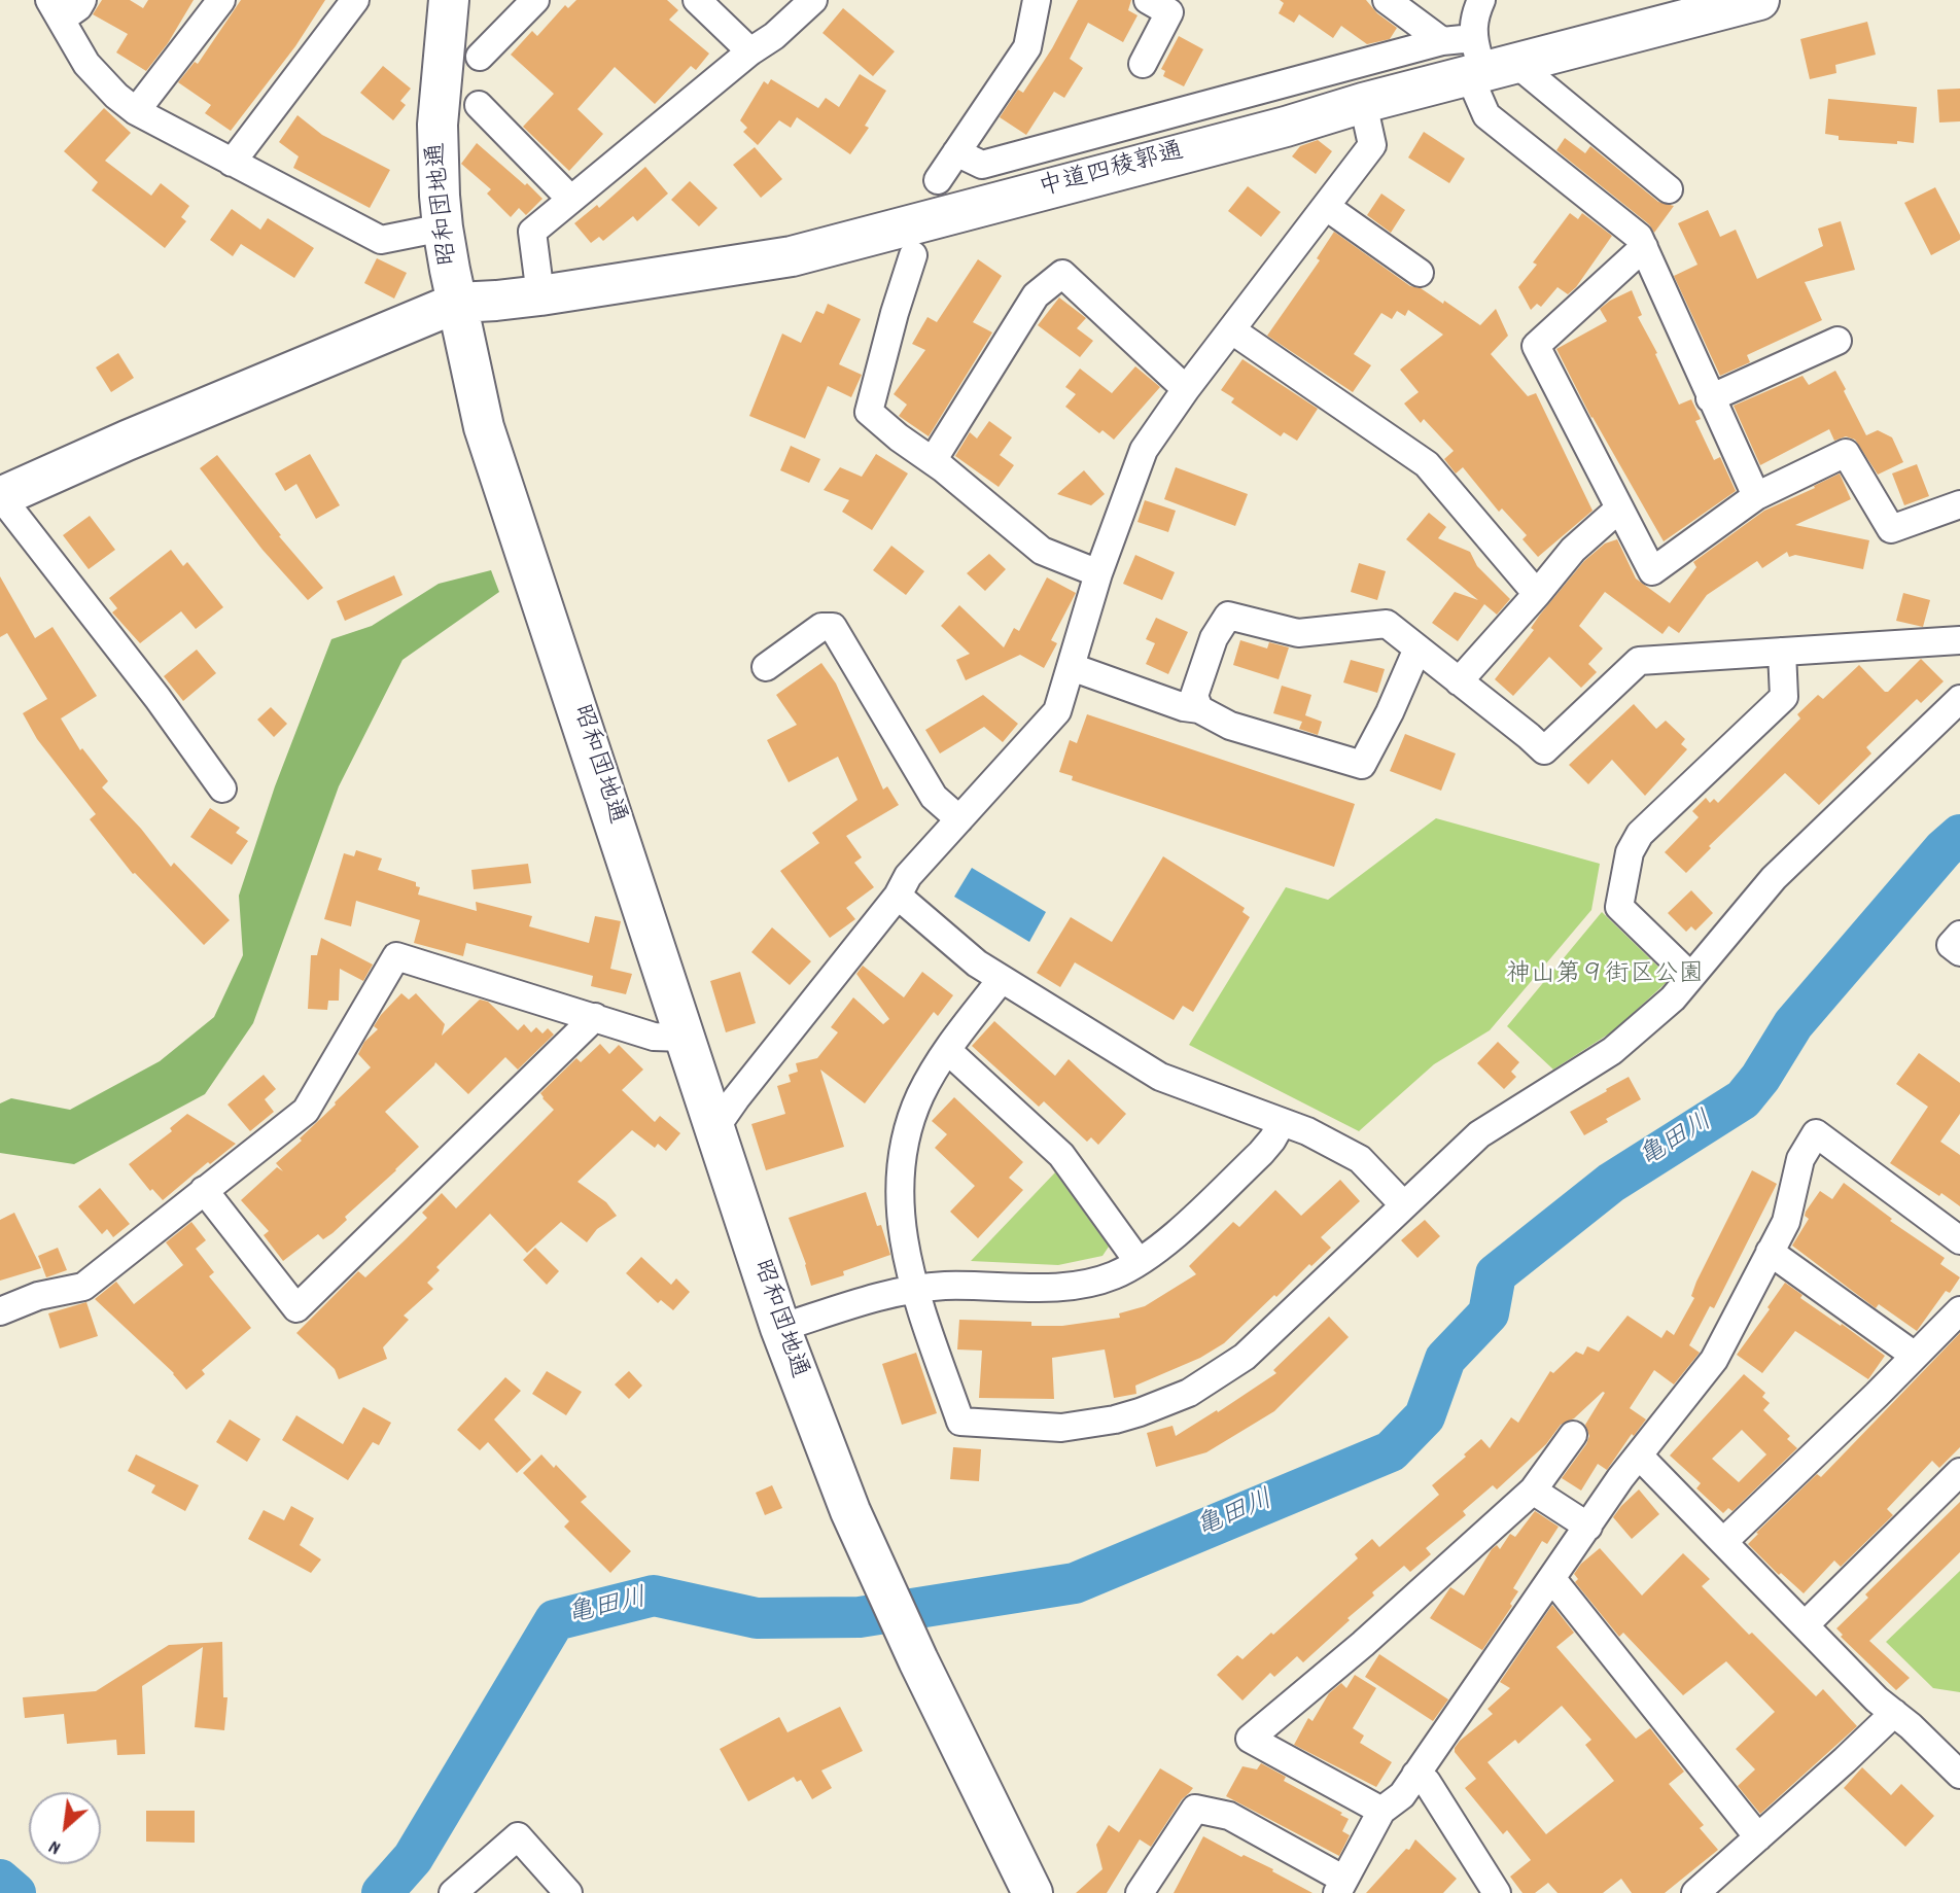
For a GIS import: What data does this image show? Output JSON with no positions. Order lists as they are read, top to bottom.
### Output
{
  "streets": {
    "street": ["中道四稜郭通", "昭和団地通"]
  },
  "crossings": [
    ["中道四稜郭通", "昭和団地通"]
  ],
  "water": ["亀田川"],
  "parks": ["神山第９街区公園"],
  "north": "bottom left"
}
